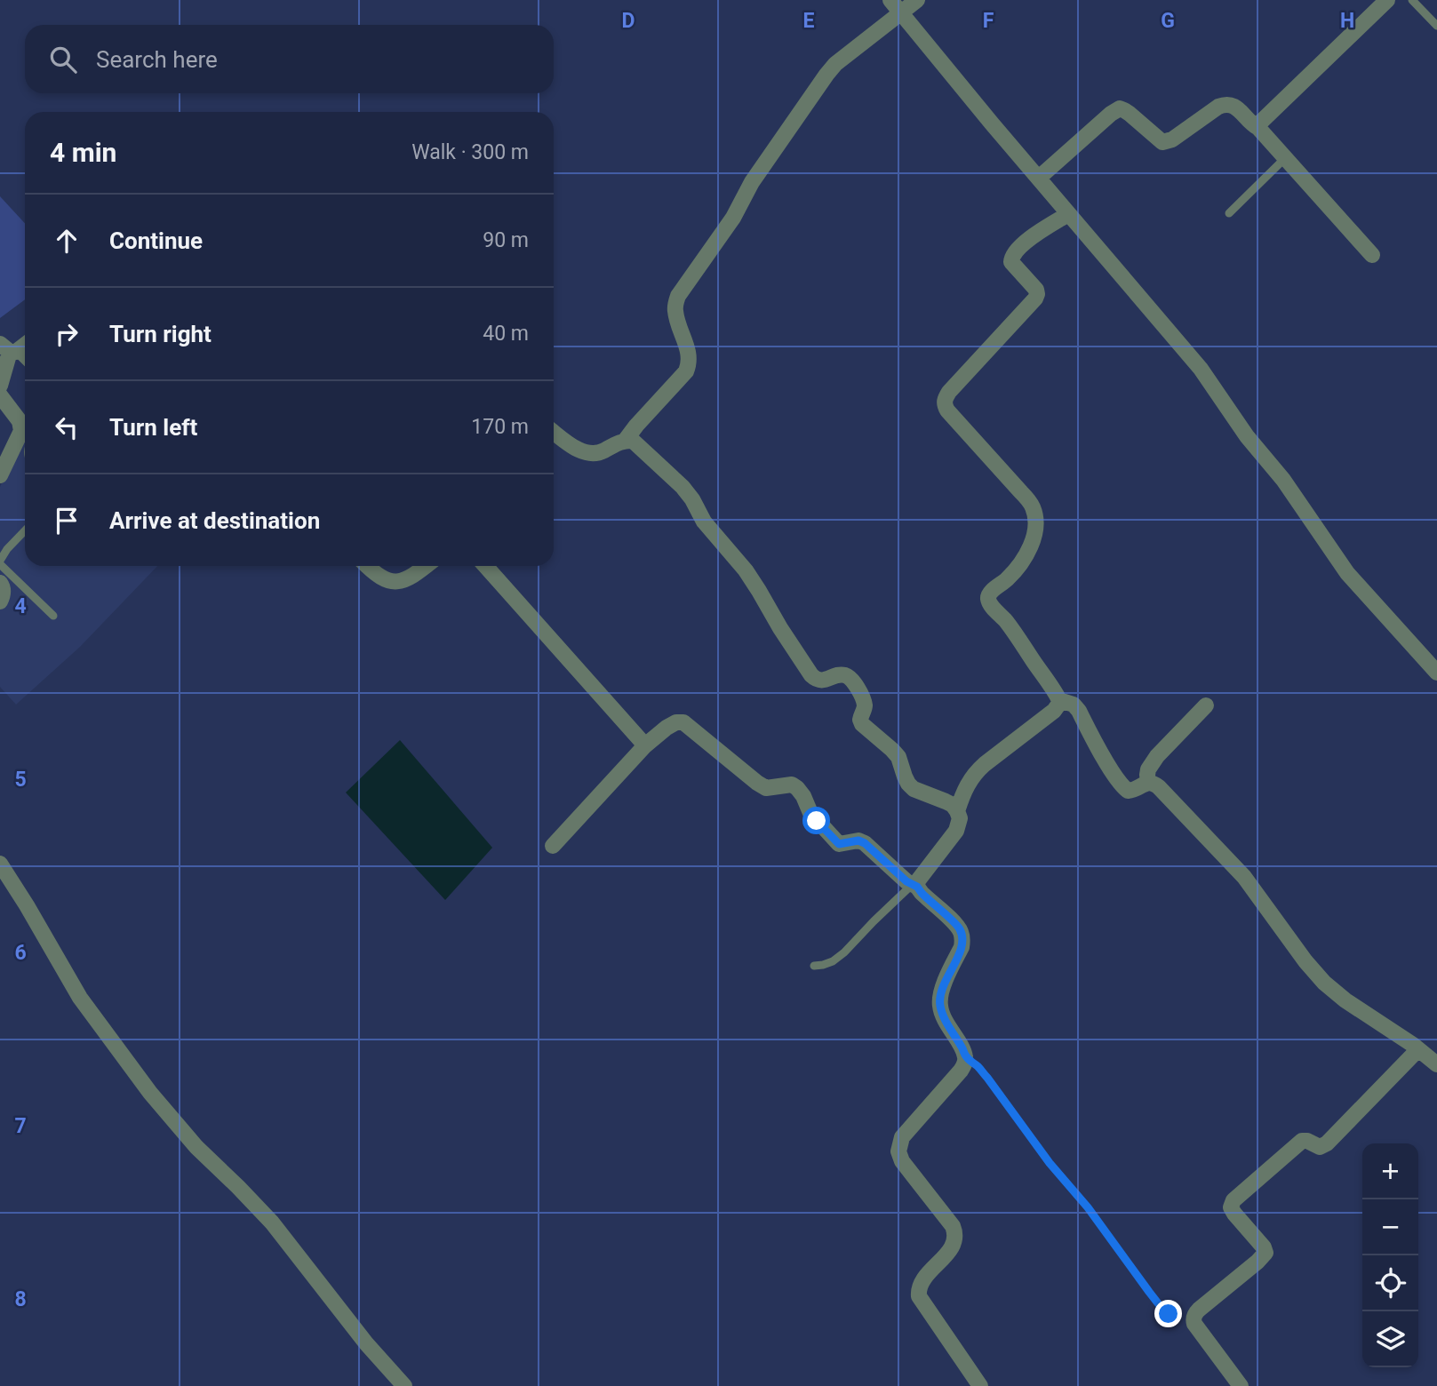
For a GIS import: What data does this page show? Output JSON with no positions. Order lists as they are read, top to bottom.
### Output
{
  "page": {
    "search": "Search here",
    "heading": ["4 min", "Walk · 300 m"],
    "list": [
      ["Continue", "90 m"],
      ["Turn right", "40 m"],
      ["Turn left", "170 m"],
      "Arrive at destination"
    ],
    "map_buttons": ["+", "−"]
  },
  "grid": {
    "columns": [
      "D",
      "E",
      "F",
      "G",
      "H"
    ],
    "rows": [
      "4",
      "5",
      "6",
      "7",
      "8"
    ]
  }
}
